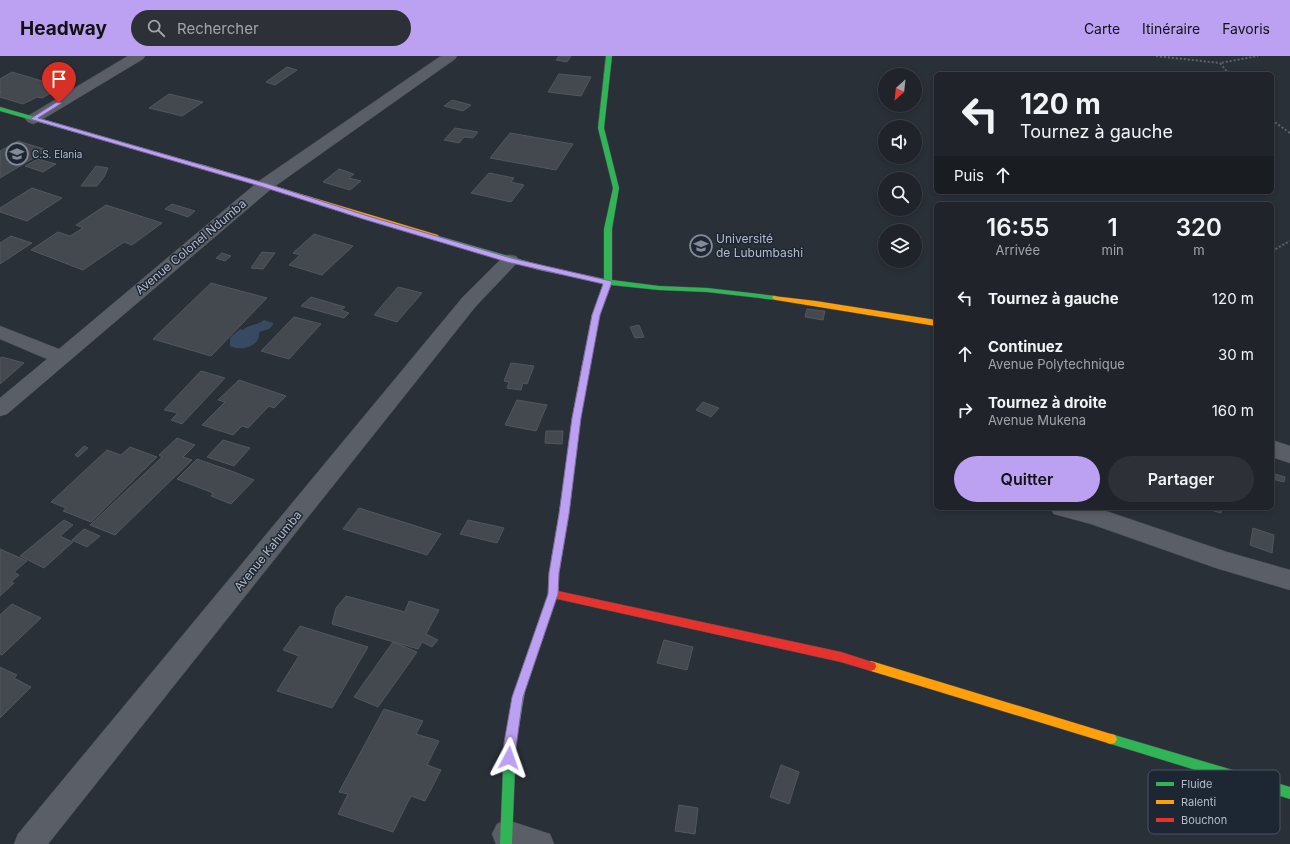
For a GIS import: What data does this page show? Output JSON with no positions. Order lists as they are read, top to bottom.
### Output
{
  "streets": {
    "street": ["Avenue Colonel Ndumba", "Avenue Kahumba"]
  },
  "places": {
    "school or university": ["C.S. Elania", "Université de Lubumbashi"]
  },
  "legend": ["Fluide", "Ralenti", "Bouchon"],
  "north": "bottom left",
  "page": {
    "header": "Headway",
    "search": "Rechercher",
    "nav": ["Carte", "Itinéraire", "Favoris"],
    "turn": ["120 m", "Tournez à gauche"],
    "then": "Puis",
    "eta": [
      "16:55",
      "Arrivée",
      "1",
      "min",
      "320",
      "m"
    ],
    "list": [
      {
        "name": "Tournez à gauche",
        "value": "120 m"
      },
      {
        "name": "Continuez",
        "note": "Avenue Polytechnique",
        "value": "30 m"
      },
      {
        "name": "Tournez à droite",
        "note": "Avenue Mukena",
        "value": "160 m"
      }
    ],
    "buttons": ["Quitter", "Partager"]
  }
}
